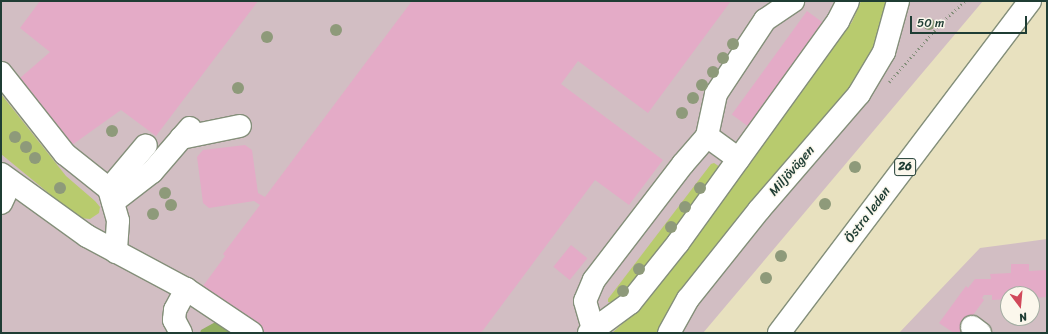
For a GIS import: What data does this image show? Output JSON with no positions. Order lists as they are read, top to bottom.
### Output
{
  "streets": {
    "main road": ["26", "Miljövägen", "Östra leden"]
  },
  "scale_bar": "50 m",
  "north": "bottom"
}
